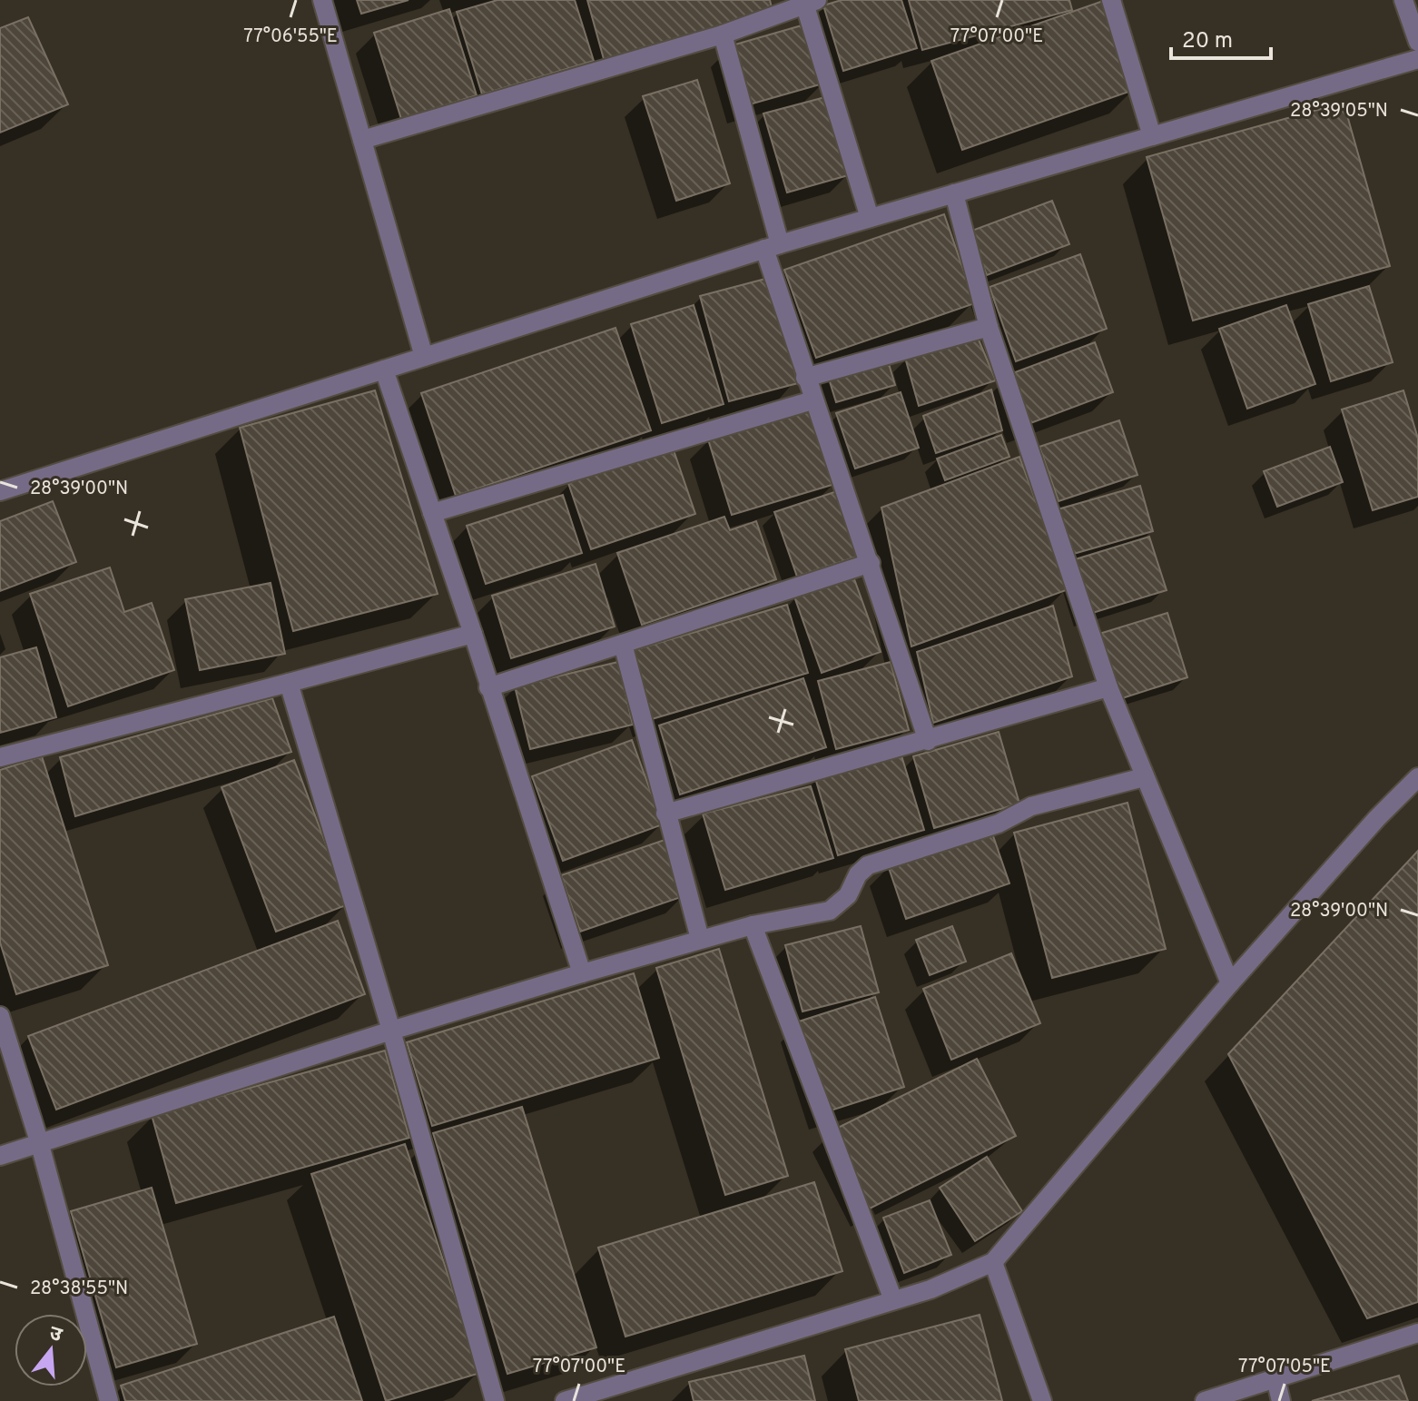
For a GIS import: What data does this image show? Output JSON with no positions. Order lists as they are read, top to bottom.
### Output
{
  "scale_bar": "20 m",
  "north": "top",
  "coordinates": [
    "77°06'55\"E",
    "77°07'00\"E",
    "28°39'05\"N",
    "28°39'00\"N",
    "28°38'55\"N",
    "77°07'05\"E"
  ]
}
